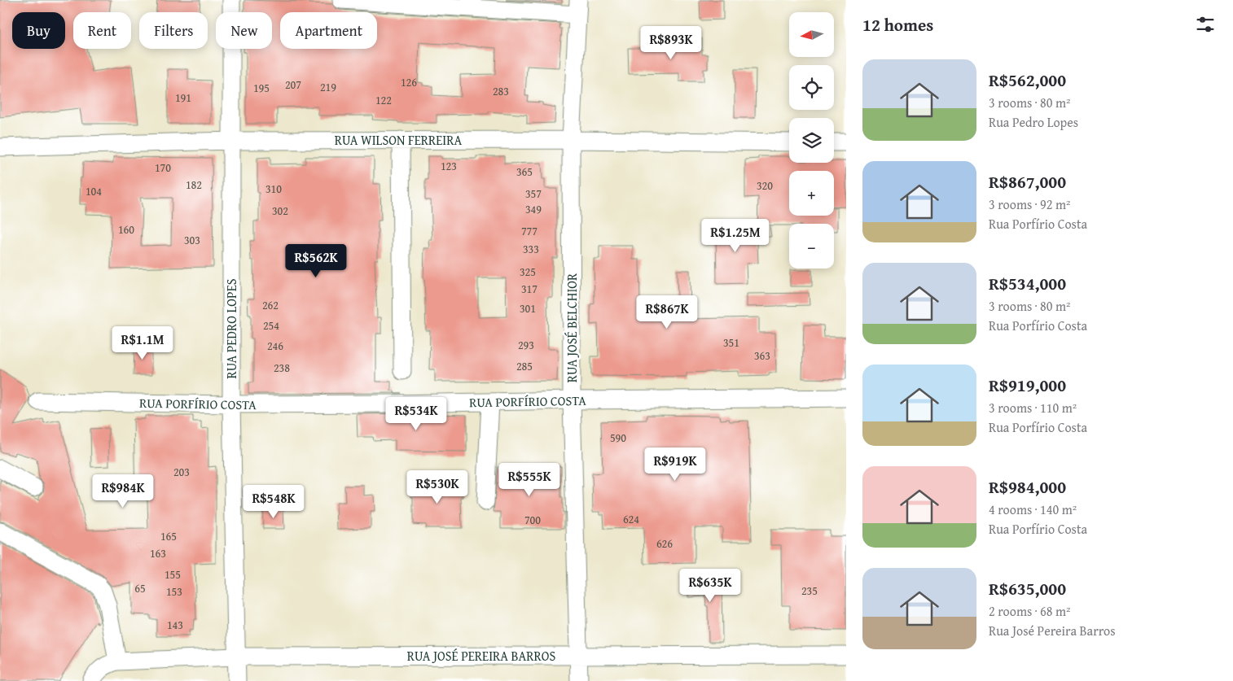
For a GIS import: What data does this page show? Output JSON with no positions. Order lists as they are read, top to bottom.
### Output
{
  "streets": {
    "street": [
      "RUA WILSON FERREIRA",
      "RUA JOSÉ BELCHIOR",
      "RUA PEDRO LOPES",
      "RUA PORFÍRIO COSTA",
      "RUA JOSÉ PEREIRA BARROS"
    ]
  },
  "crossings": [
    ["RUA WILSON FERREIRA", "RUA JOSÉ BELCHIOR"],
    ["RUA WILSON FERREIRA", "RUA PEDRO LOPES"],
    ["RUA JOSÉ BELCHIOR", "RUA PORFÍRIO COSTA"],
    ["RUA JOSÉ BELCHIOR", "RUA JOSÉ PEREIRA BARROS"],
    ["RUA PEDRO LOPES", "RUA PORFÍRIO COSTA"],
    ["RUA PEDRO LOPES", "RUA JOSÉ PEREIRA BARROS"]
  ],
  "house_numbers": [
    "126",
    "207",
    "219",
    "195",
    "283",
    "191",
    "122",
    "123",
    "170",
    "365",
    "182",
    "320",
    "310",
    "104",
    "357",
    "349",
    "302",
    "160",
    "777",
    "303",
    "333",
    "325",
    "317",
    "262",
    "301",
    "254",
    "351",
    "293",
    "246",
    "363",
    "285",
    "238",
    "590",
    "203",
    "624",
    "700",
    "165",
    "626",
    "163",
    "155",
    "65",
    "235",
    "153",
    "143"
  ],
  "north": "left",
  "page": {
    "heading": "12 homes",
    "map_buttons": ["+", "−"],
    "chip": [
      "Buy",
      "Rent",
      "Filters",
      "New",
      "Apartment"
    ],
    "price": [
      "R$893K",
      "R$1.25M",
      "R$562K",
      "R$867K",
      "R$1.1M",
      "R$534K",
      "R$919K",
      "R$555K",
      "R$530K",
      "R$984K",
      "R$548K",
      "R$635K"
    ],
    "list": [
      {
        "name": "R$562,000",
        "note": "3 rooms · 80 m² · Rua Pedro Lopes"
      },
      {
        "name": "R$867,000",
        "note": "3 rooms · 92 m² · Rua Porfírio Costa"
      },
      {
        "name": "R$534,000",
        "note": "3 rooms · 80 m² · Rua Porfírio Costa"
      },
      {
        "name": "R$919,000",
        "note": "3 rooms · 110 m² · Rua Porfírio Costa"
      },
      {
        "name": "R$984,000",
        "note": "4 rooms · 140 m² · Rua Porfírio Costa"
      },
      {
        "name": "R$635,000",
        "note": "2 rooms · 68 m² · Rua José Pereira Barros"
      }
    ]
  }
}
